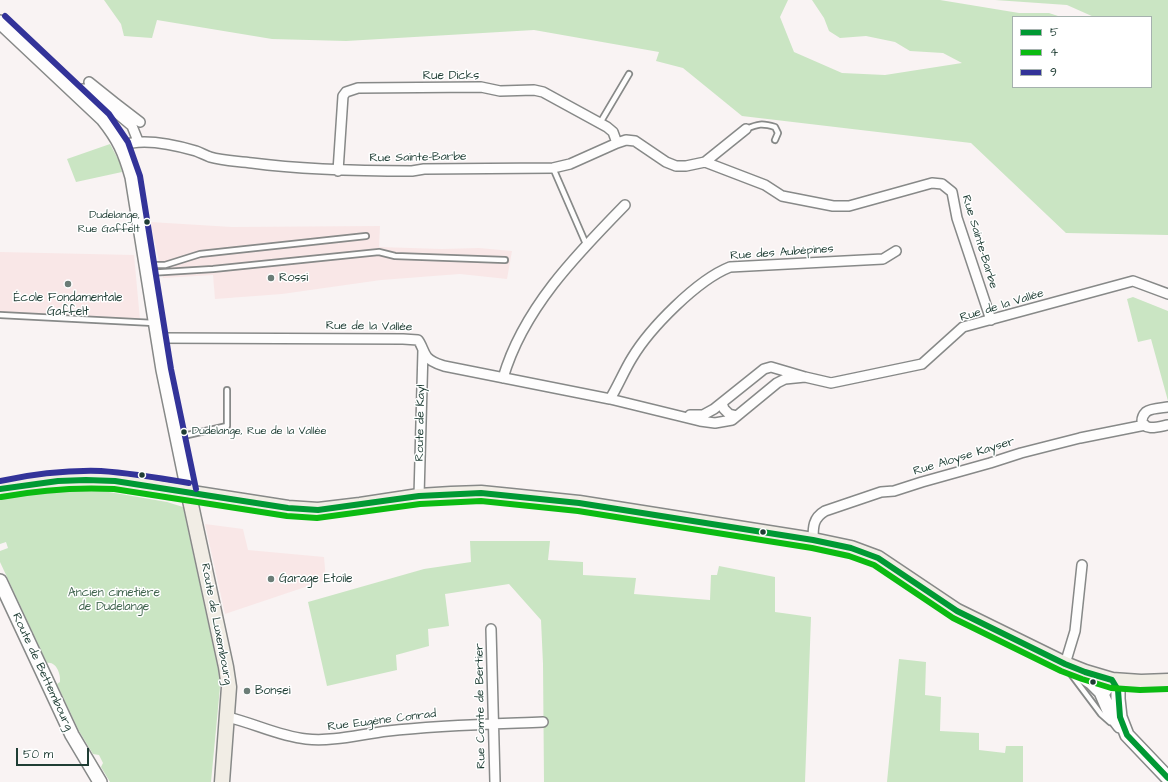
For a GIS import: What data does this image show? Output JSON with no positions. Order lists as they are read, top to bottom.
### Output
{
  "streets": {
    "main road": ["Route de Luxembourg", "Route de Bettembourg"],
    "street": [
      "Rue Dicks",
      "Rue Sainte-Barbe",
      "Rue des Aubépines",
      "Rue de la Vallée",
      "Route de Kayl",
      "Rue Aloyse Kayser",
      "Rue Comte de Bertier",
      "Rue Eugène Conrad"
    ]
  },
  "crossings": [
    ["Rue Dicks", "Rue Sainte-Barbe"],
    ["Rue Sainte-Barbe", "Rue de la Vallée"],
    ["Rue des Aubépines", "Rue de la Vallée"],
    ["Rue de la Vallée", "Route de Kayl"],
    ["Route de Luxembourg", "Rue Eugène Conrad"],
    ["Rue Comte de Bertier", "Rue Eugène Conrad"]
  ],
  "parks": ["Ancien cimetière de Dudelange"],
  "places": [
    "Dudelange, Rue Gaffelt",
    "Rossi",
    "École Fondamentale Gaffelt",
    "Dudelange, Rue de la Vallée",
    "Garage Etoile",
    "Bonsei"
  ],
  "lines": ["transit line 9", "transit line 5", "transit line 4"],
  "legend": ["5", "4", "9"],
  "scale_bar": "50 m"
}
